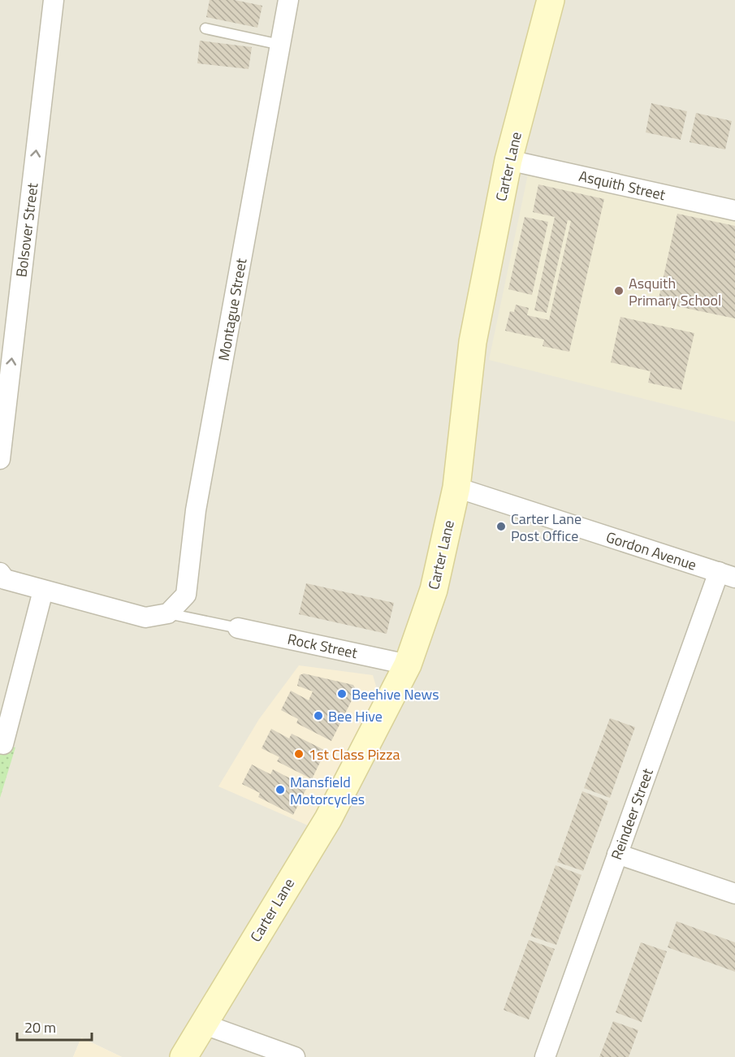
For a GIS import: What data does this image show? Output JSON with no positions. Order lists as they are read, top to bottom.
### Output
{
  "streets": {
    "main road": ["Carter Lane"],
    "street": [
      "Asquith Street",
      "Bolsover Street",
      "Montague Street",
      "Gordon Avenue",
      "Rock Street",
      "Reindeer Street"
    ]
  },
  "crossings": [
    ["Carter Lane", "Asquith Street"],
    ["Carter Lane", "Gordon Avenue"],
    ["Carter Lane", "Rock Street"],
    ["Gordon Avenue", "Reindeer Street"]
  ],
  "one_way": ["Bolsover Street"],
  "places": [
    "Asquith Primary School",
    "Carter Lane Post Office",
    "Beehive News",
    "Bee Hive",
    "1st Class Pizza",
    "Mansfield Motorcycles"
  ],
  "scale_bar": "20 m"
}
